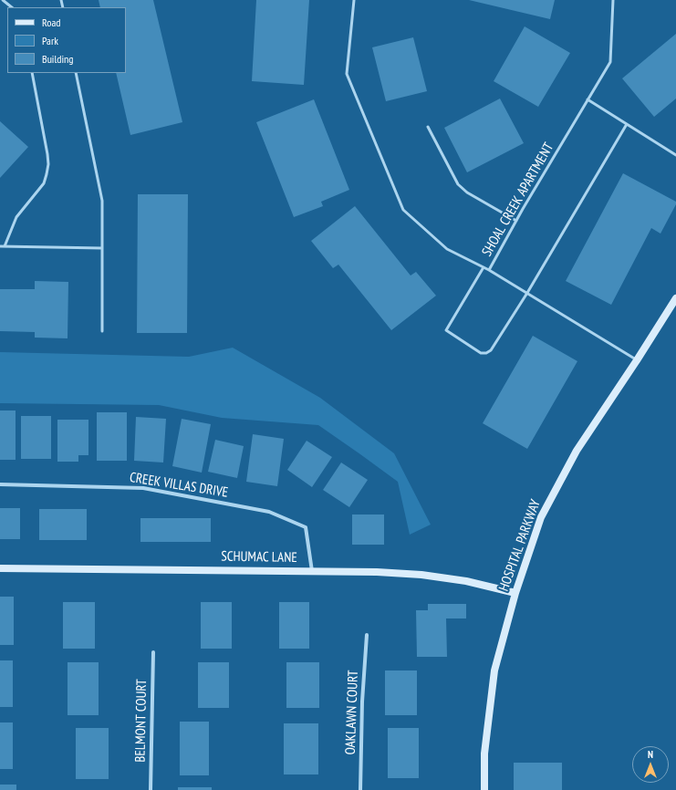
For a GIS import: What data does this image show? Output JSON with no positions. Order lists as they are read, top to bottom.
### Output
{
  "streets": {
    "street": [
      "CREEK VILLAS DRIVE",
      "HOSPITAL PARKWAY",
      "SCHUMAC LANE",
      "OAKLAWN COURT",
      "BELMONT COURT"
    ],
    "lane": ["SHOAL CREEK APARTMENT"]
  },
  "crossings": [
    ["CREEK VILLAS DRIVE", "SCHUMAC LANE"],
    ["HOSPITAL PARKWAY", "SCHUMAC LANE"]
  ],
  "legend": ["Road", "Park", "Building"],
  "north": "top"
}
